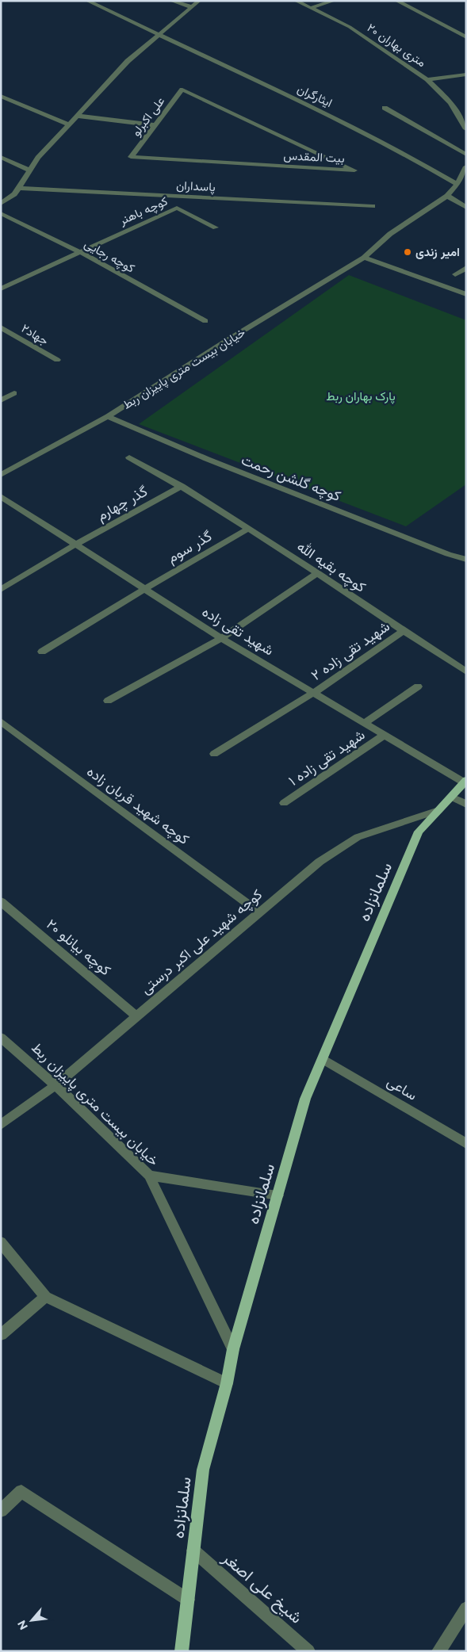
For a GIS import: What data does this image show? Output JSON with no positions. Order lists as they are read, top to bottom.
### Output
{
  "streets": {
    "main road": ["سلمانزاده"],
    "street": [
      "۲۰ متری بهاران",
      "ایثارگران",
      "علی اکبرلو",
      "بیت المقدس",
      "پاسداران",
      "کوچه باهنر",
      "کوچه رجایی",
      "جهاد۲",
      "خیابان بیست متری پاییزان ربط",
      "کوچه گلشن رحمت",
      "گذر چهارم",
      "گذر سوم",
      "کوچه بقیه الله",
      "شهید تقی زاده",
      "شهید تقی زاده ۲",
      "شهید تقی زاده ۱",
      "کوچه شهید قربان زاده",
      "کوچه شهید علی اکبر درستی",
      "کوچه بیانلو ۲۰",
      "ساعی",
      "شیخ علی اصغر"
    ]
  },
  "crossings": [
    ["علی اکبرلو", "بیت المقدس"],
    ["کوچه باهنر", "کوچه رجایی"],
    ["خیابان بیست متری پاییزان ربط", "کوچه گلشن رحمت"],
    ["خیابان بیست متری پاییزان ربط", "سلمانزاده"],
    ["خیابان بیست متری پاییزان ربط", "کوچه شهید علی اکبر درستی"],
    ["گذر چهارم", "کوچه بقیه الله"],
    ["گذر چهارم", "شهید تقی زاده"],
    ["گذر سوم", "کوچه بقیه الله"],
    ["گذر سوم", "شهید تقی زاده"],
    ["کوچه بقیه الله", "شهید تقی زاده ۲"],
    ["شهید تقی زاده", "شهید تقی زاده ۲"],
    ["شهید تقی زاده", "شهید تقی زاده ۱"],
    ["شهید تقی زاده", "سلمانزاده"],
    ["کوچه شهید قربان زاده", "کوچه شهید علی اکبر درستی"],
    ["سلمانزاده", "کوچه شهید علی اکبر درستی"],
    ["سلمانزاده", "ساعی"],
    ["سلمانزاده", "شیخ علی اصغر"],
    ["کوچه شهید علی اکبر درستی", "کوچه بیانلو ۲۰"]
  ],
  "parks": ["پارک بهاران ربط"],
  "places": ["امیر زندی"],
  "north": "bottom left"
}
